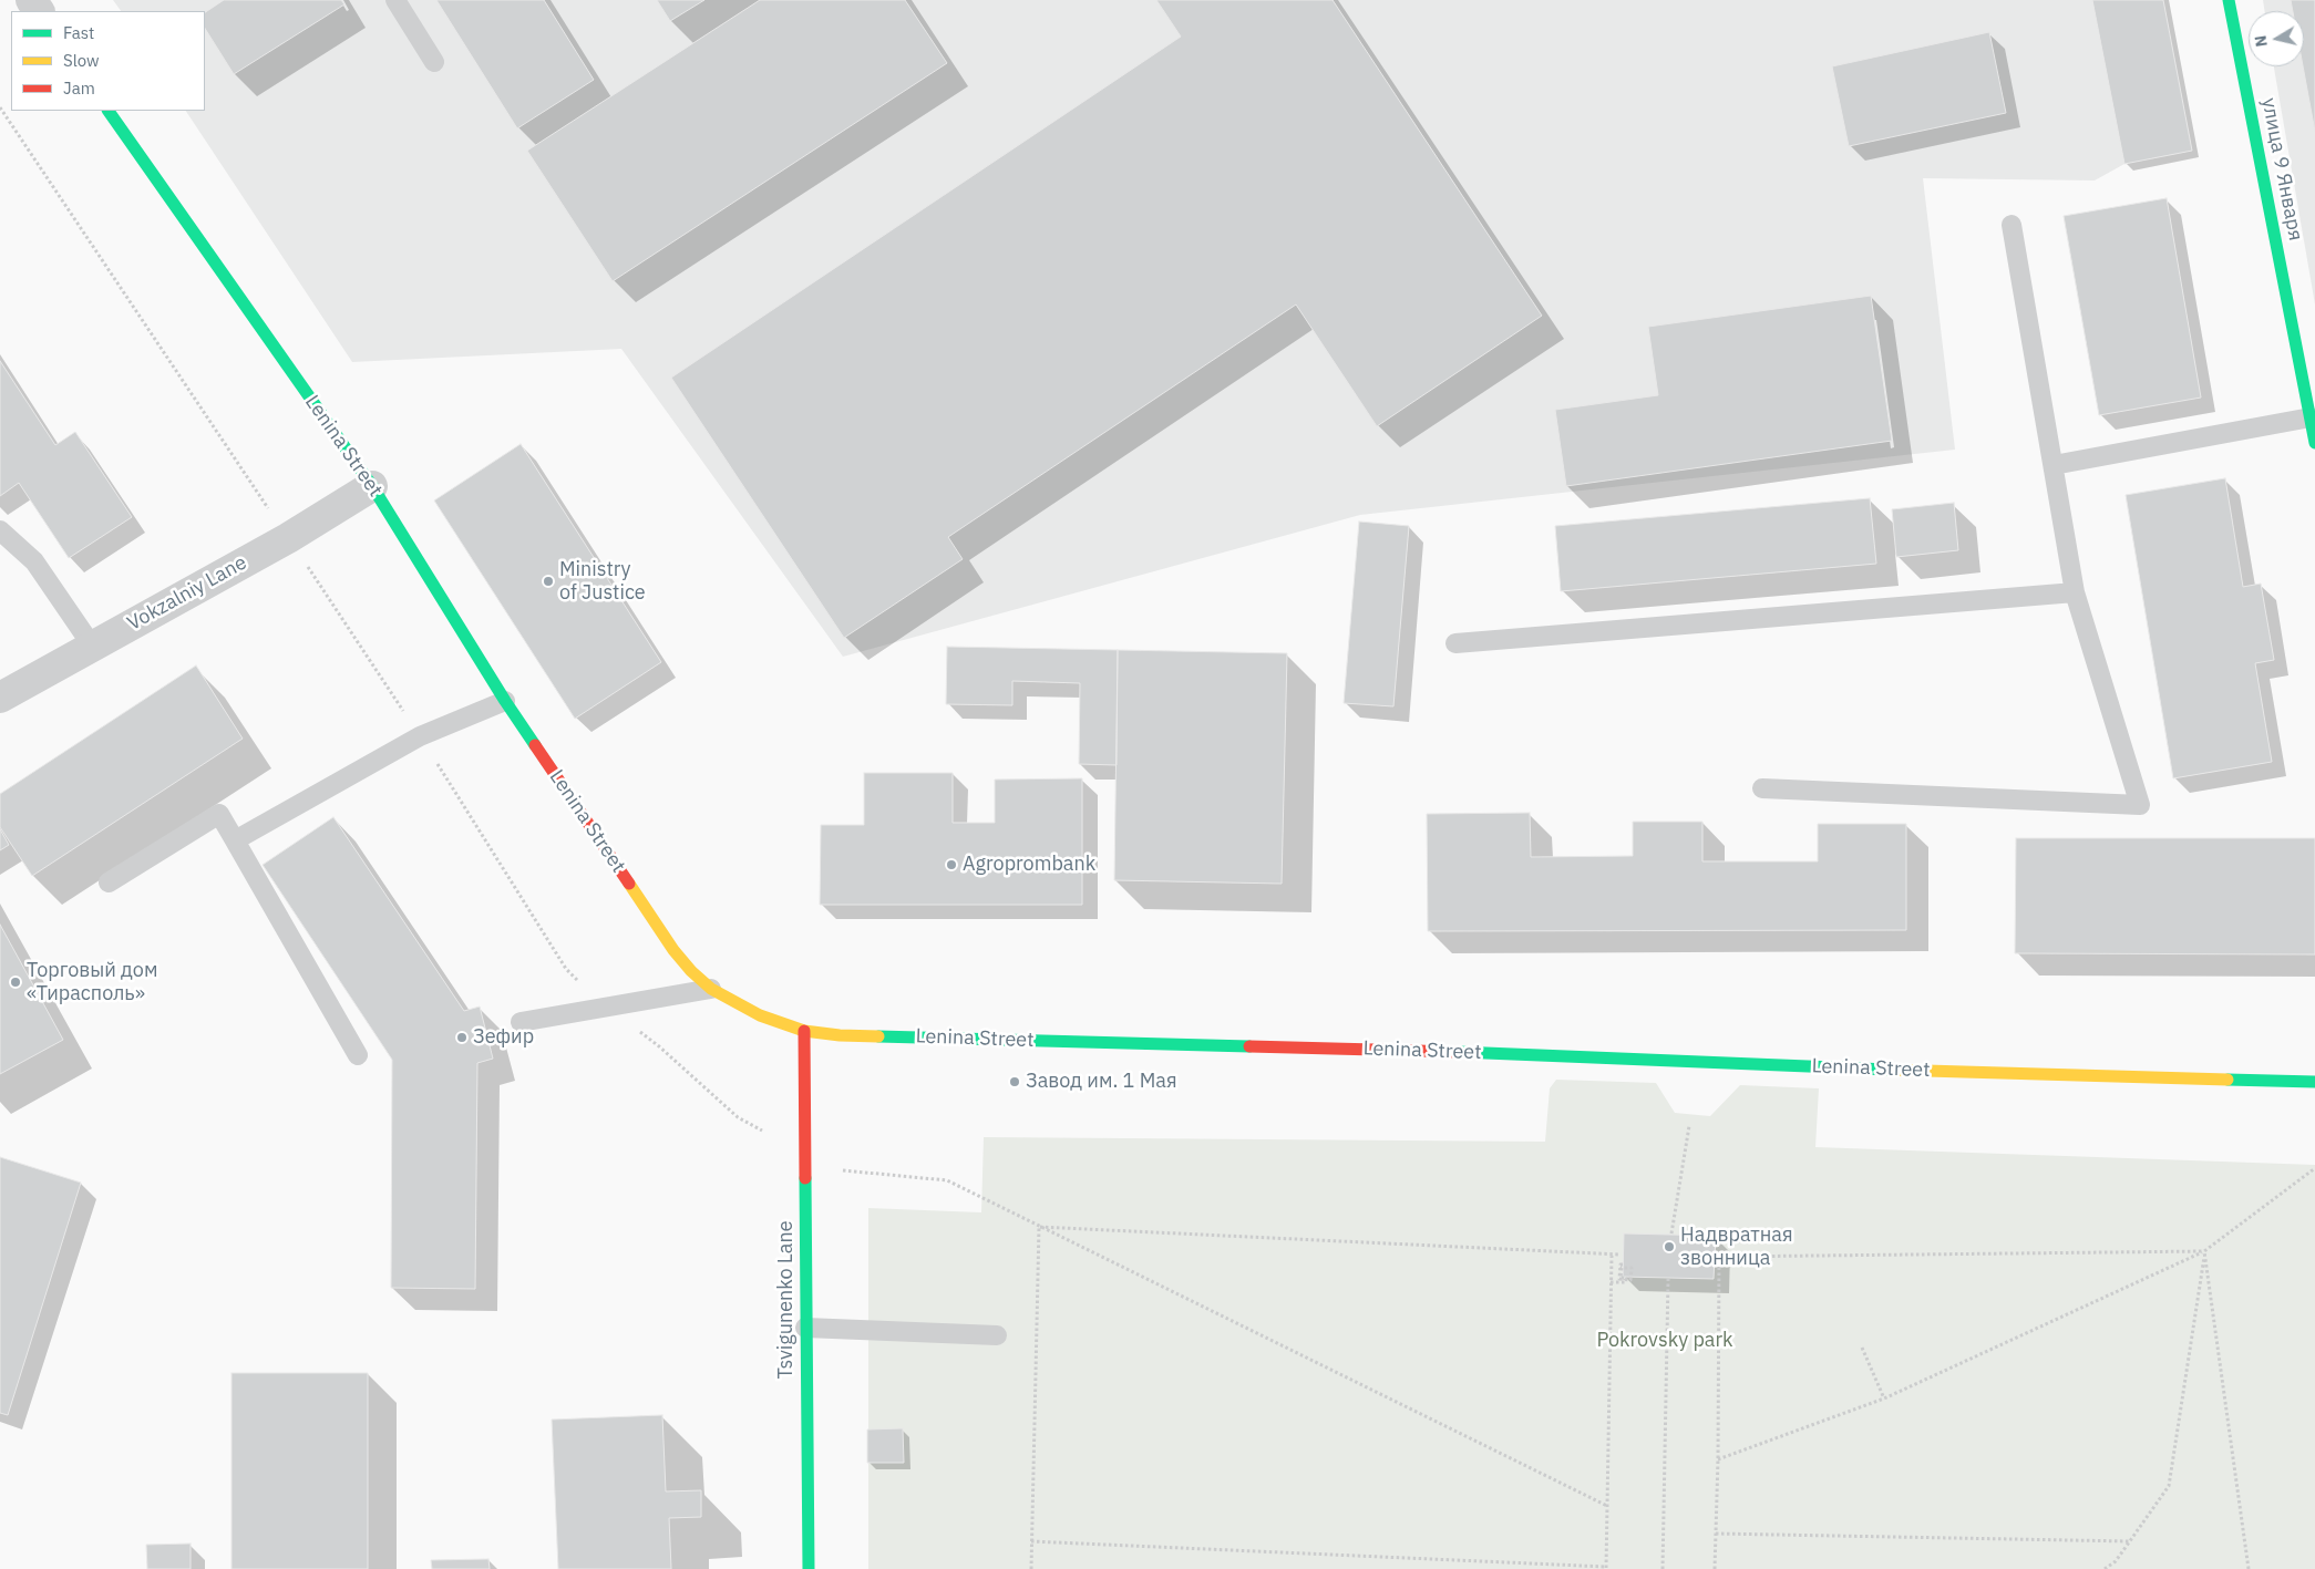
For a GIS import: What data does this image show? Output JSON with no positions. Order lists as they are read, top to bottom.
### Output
{
  "streets": {
    "street": [
      "улица 9 Января",
      "Lenina Street",
      "Vokzalniy Lane",
      "Tsvigunenko Lane"
    ]
  },
  "crossings": [
    ["Lenina Street", "Vokzalniy Lane"],
    ["Lenina Street", "Tsvigunenko Lane"]
  ],
  "parks": ["Pokrovsky park"],
  "places": [
    "Ministry of Justice",
    "Agroprombank",
    "Торговый дом «Тирасполь»",
    "Зефир",
    "Завод им. 1 Мая",
    "Надвратная звонница"
  ],
  "legend": ["Fast", "Slow", "Jam"],
  "north": "left"
}
